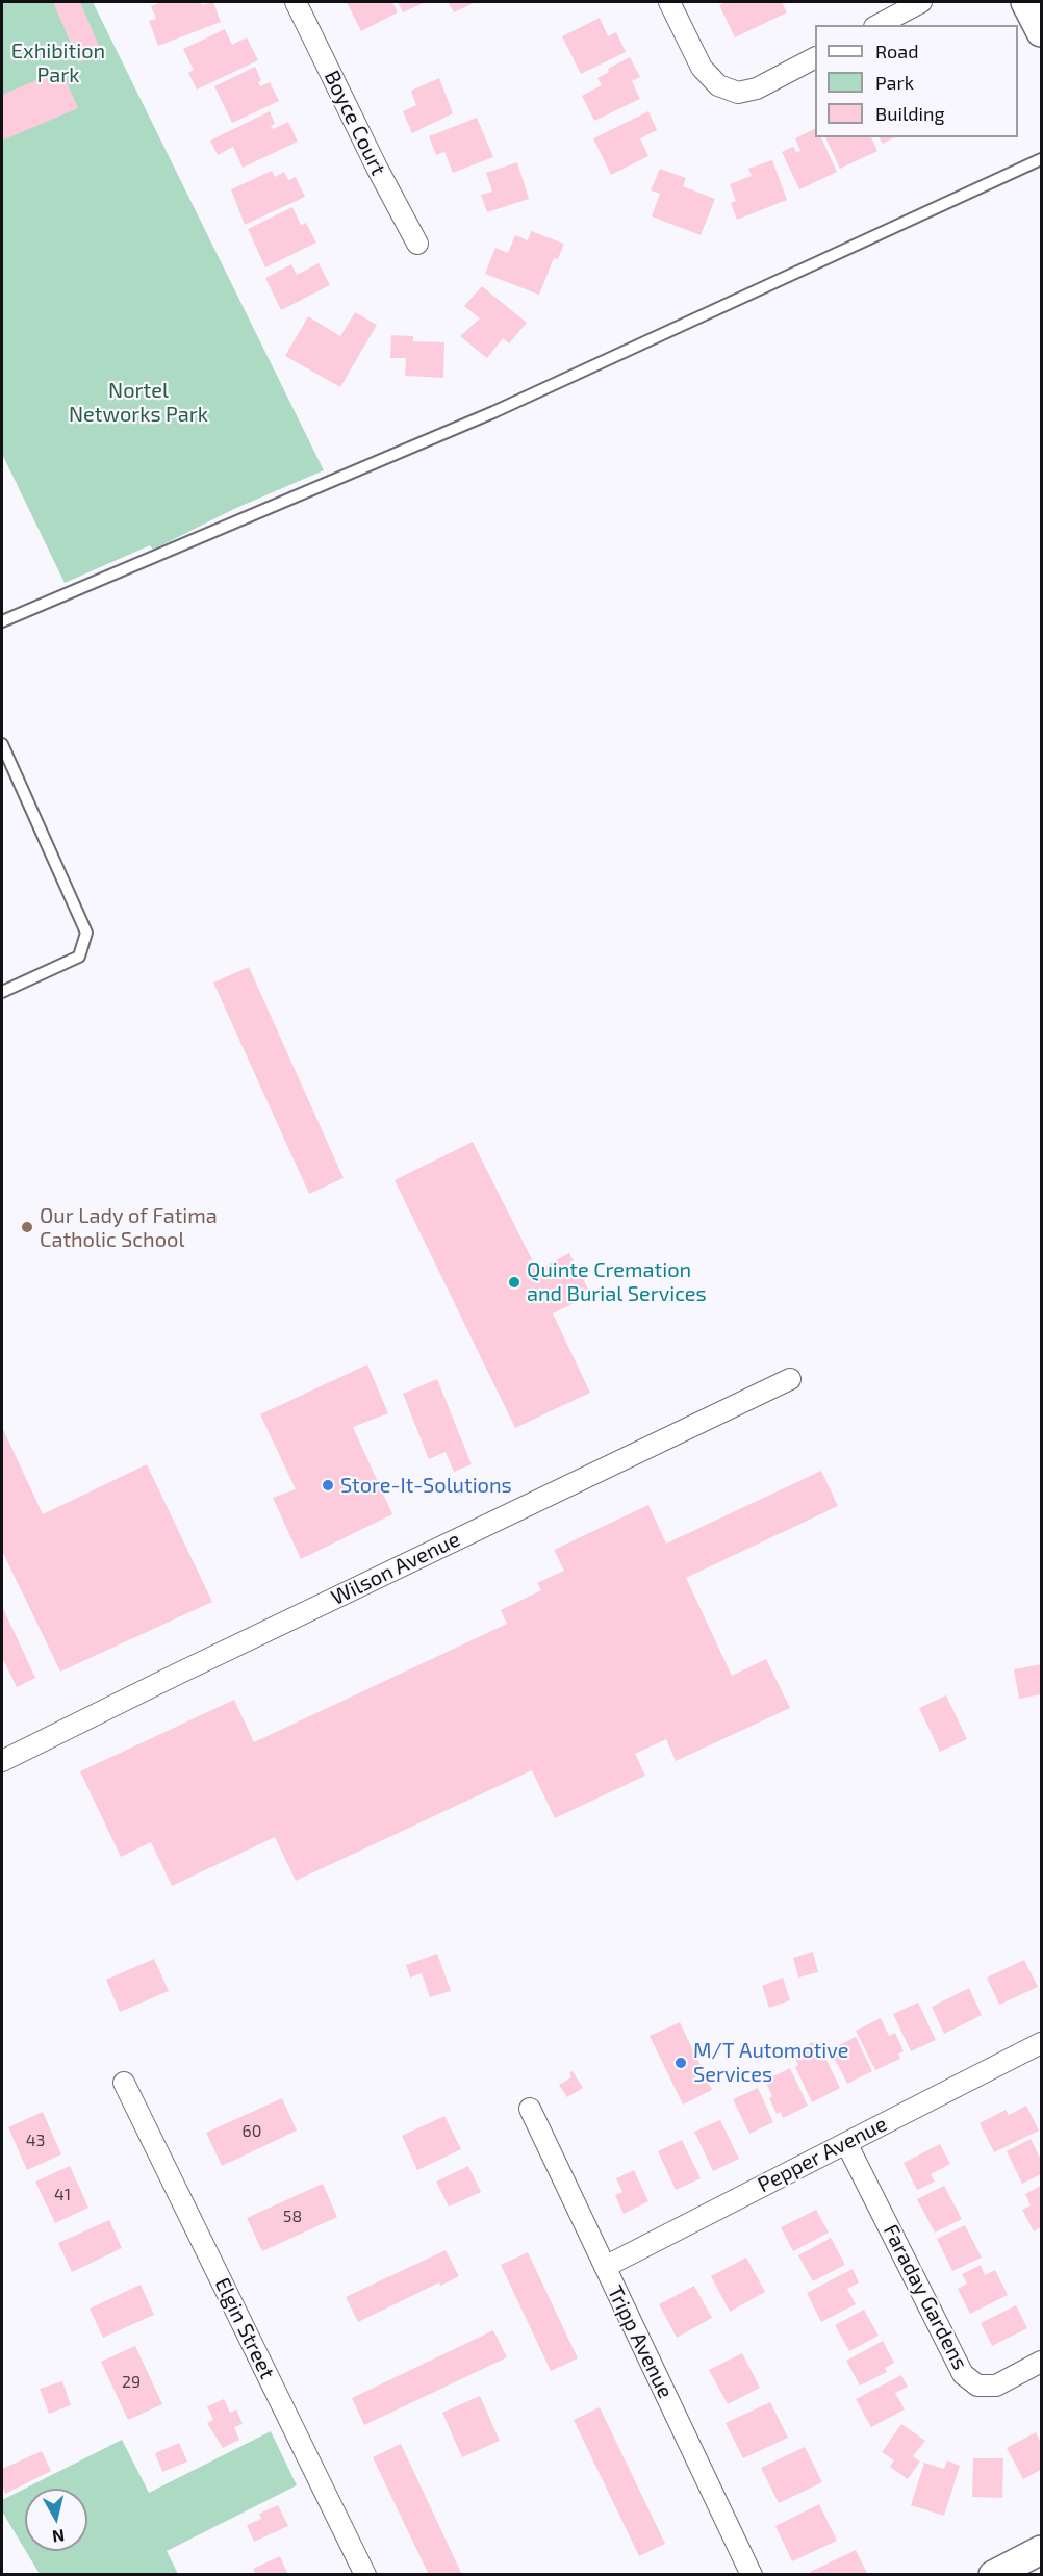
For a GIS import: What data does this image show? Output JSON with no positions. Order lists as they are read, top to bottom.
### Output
{
  "streets": {
    "street": [
      "Boyce Court",
      "Wilson Avenue",
      "Pepper Avenue",
      "Faraday Gardens",
      "Elgin Street",
      "Tripp Avenue"
    ]
  },
  "crossings": [
    ["Pepper Avenue", "Faraday Gardens"],
    ["Pepper Avenue", "Tripp Avenue"]
  ],
  "parks": ["Exhibition Park", "Nortel Networks Park"],
  "places": [
    "Our Lady of Fatima Catholic School",
    "Quinte Cremation and Burial Services",
    "Store-It-Solutions",
    "M/T Automotive Services"
  ],
  "house_numbers": [
    "60",
    "43",
    "41",
    "58",
    "29"
  ],
  "legend": ["Road", "Park", "Building"],
  "north": "bottom"
}
